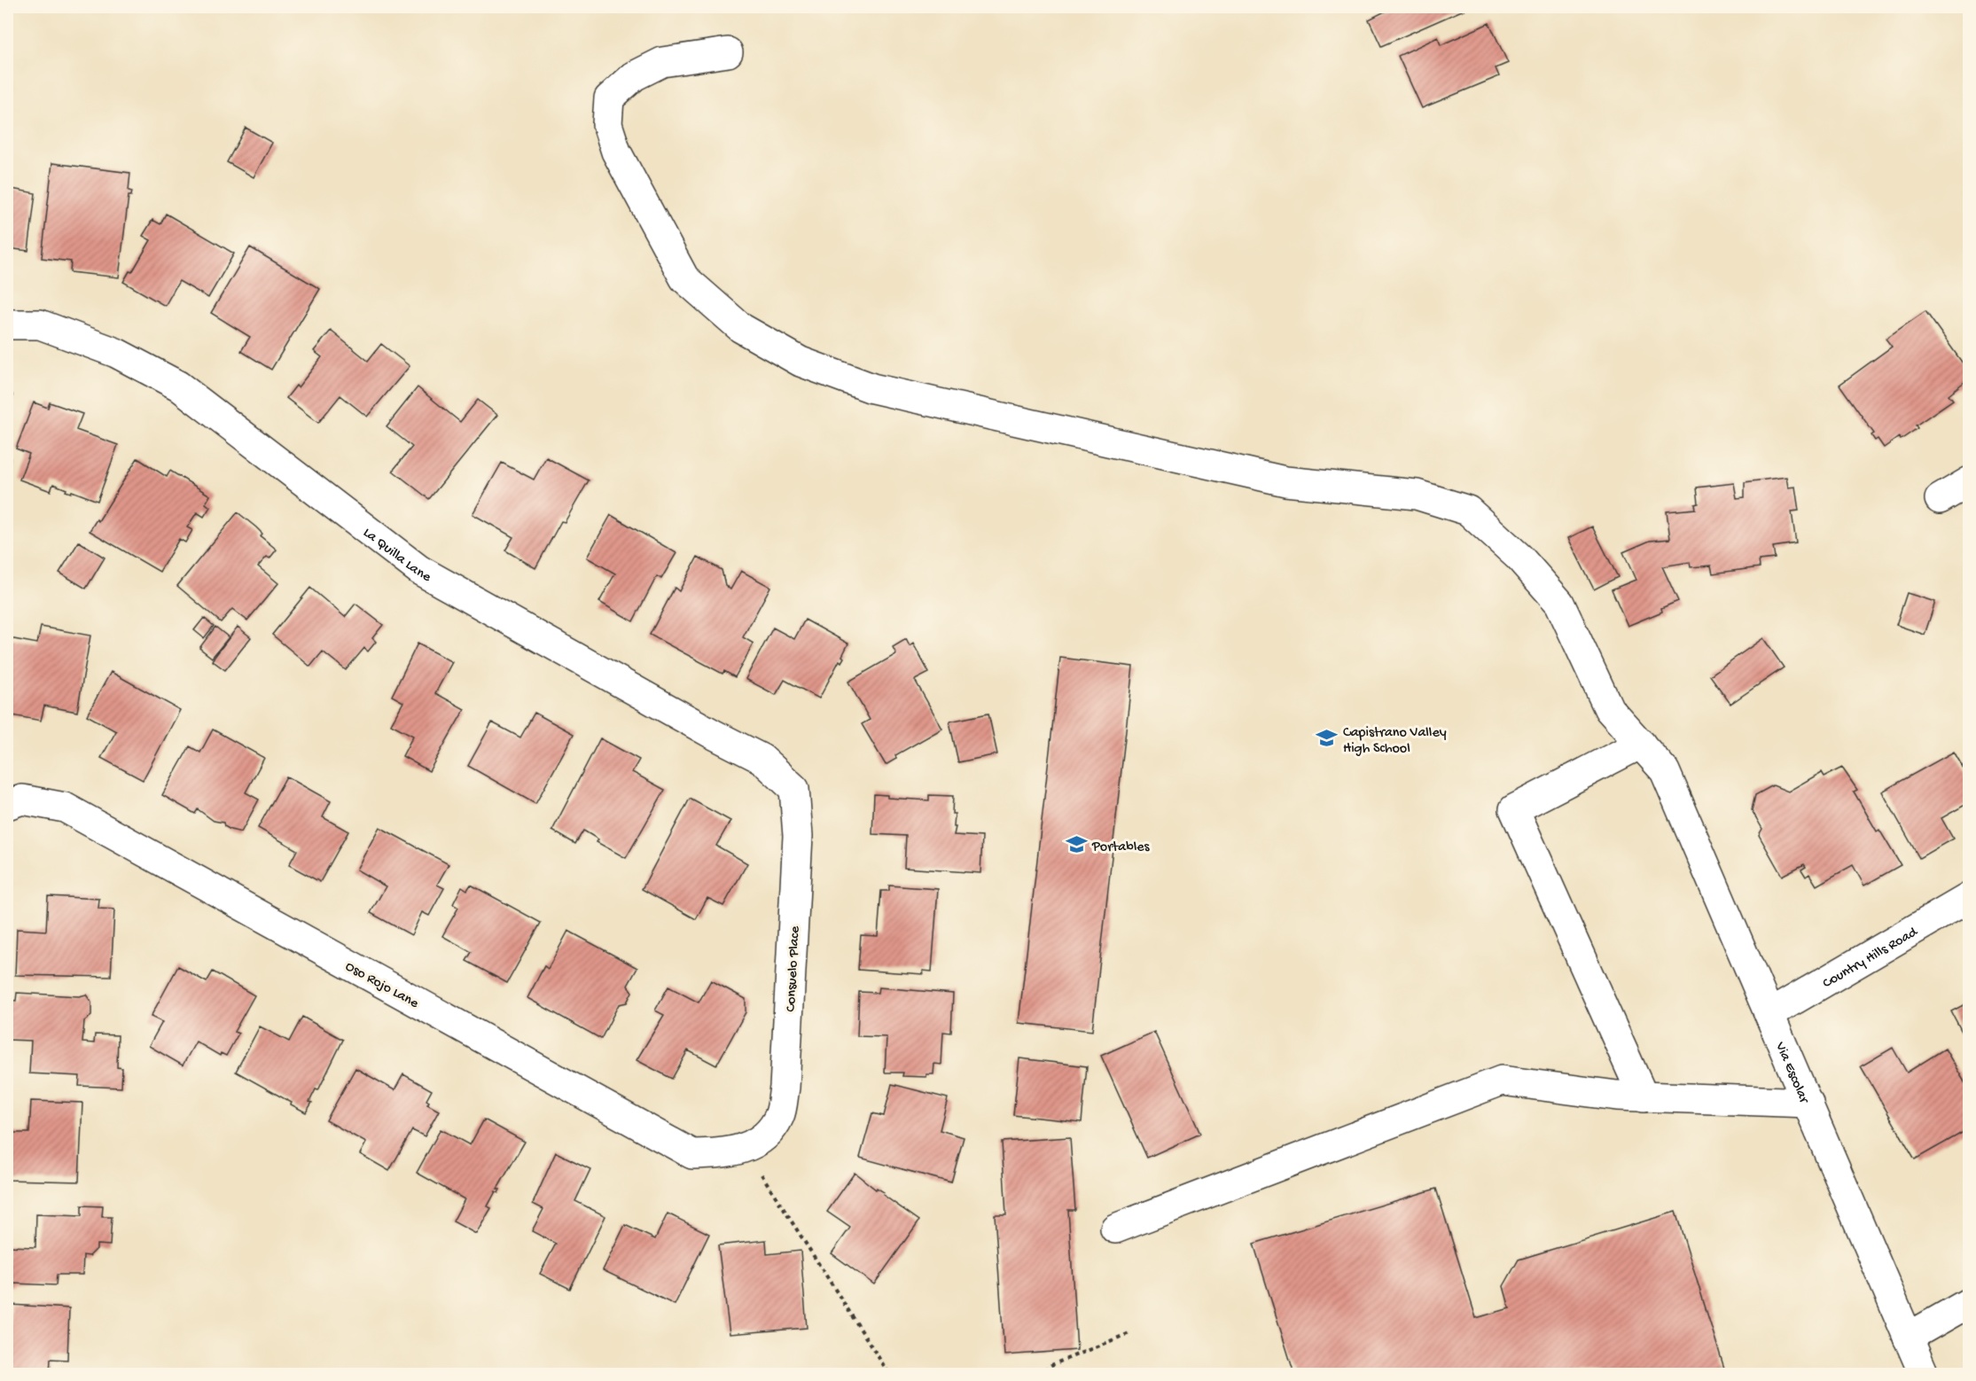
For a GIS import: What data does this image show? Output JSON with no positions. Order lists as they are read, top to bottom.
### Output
{
  "streets": {
    "street": [
      "La Quilla Lane",
      "Country Hills Road",
      "Consuelo Place",
      "Oso Rojo Lane",
      "Via Escolar"
    ]
  },
  "crossings": [
    ["La Quilla Lane", "Consuelo Place"],
    ["Country Hills Road", "Via Escolar"],
    ["Consuelo Place", "Oso Rojo Lane"]
  ],
  "places": {
    "school or university": ["Capistrano Valley High School", "Portables"]
  }
}
